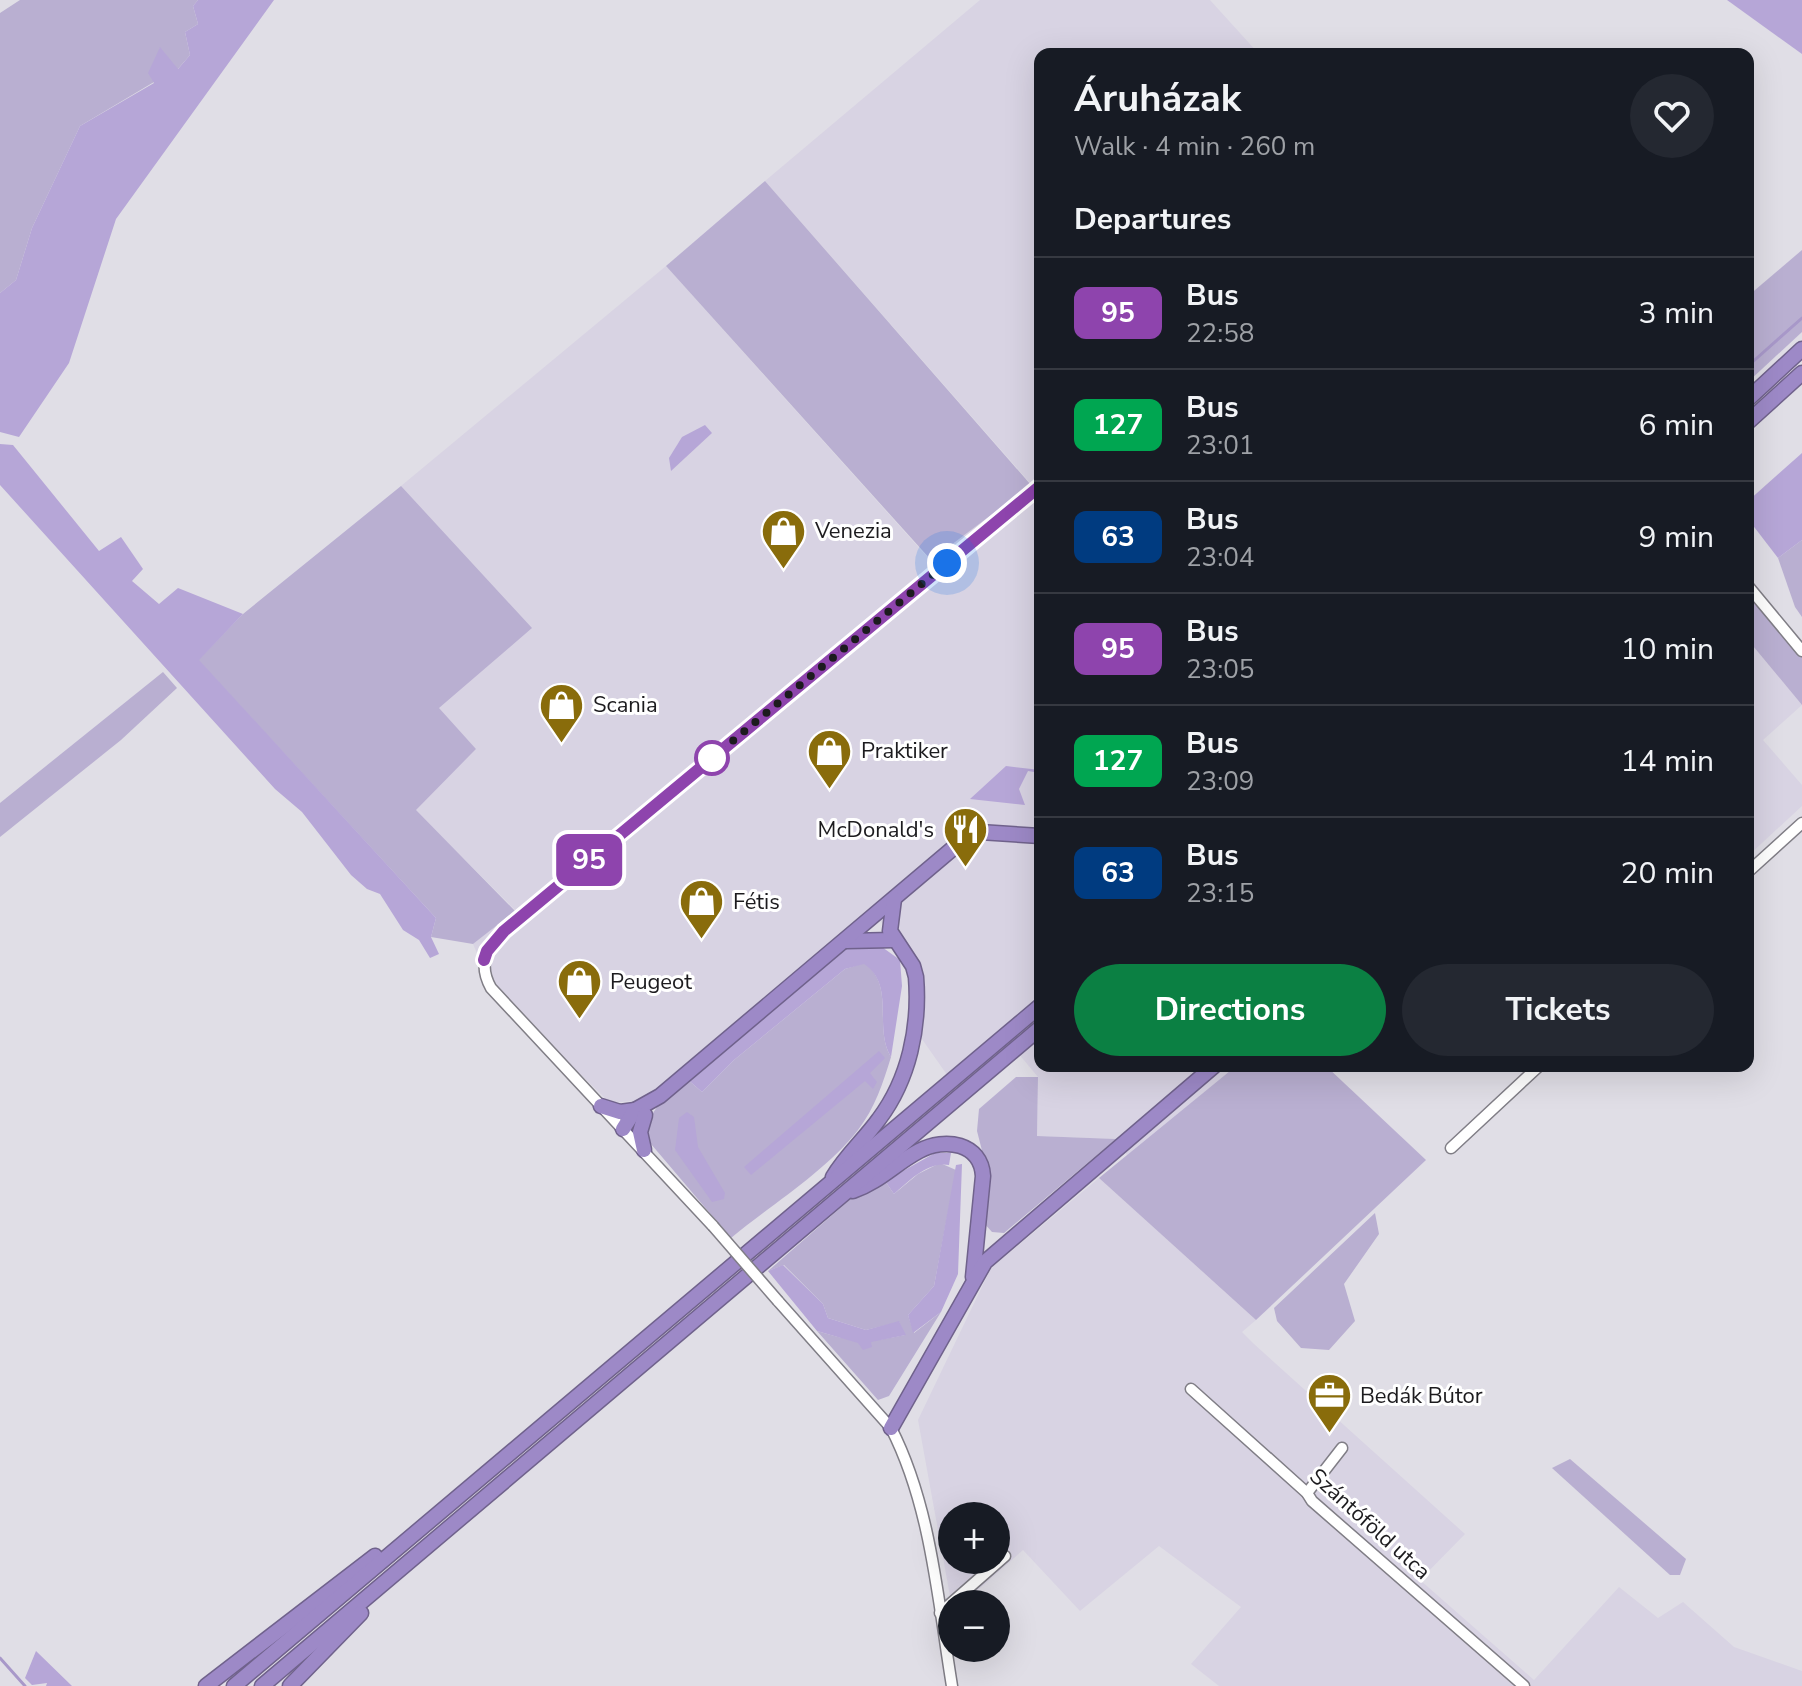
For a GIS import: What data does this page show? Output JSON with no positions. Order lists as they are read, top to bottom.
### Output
{
  "streets": {
    "street": ["Szántóföld utca"]
  },
  "places": {
    "shop": [
      "Venezia",
      "Scania",
      "Praktiker",
      "Fétis",
      "Peugeot"
    ],
    "restaurant": ["McDonald's"],
    "office": ["Bedák Bútor"]
  },
  "lines": ["bus line 95"],
  "page": {
    "on_map": "95",
    "heading": [
      ["Áruházak", "Walk · 4 min · 260 m"],
      "Departures"
    ],
    "list": [
      {
        "mark": "95",
        "name": "Bus",
        "note": "22:58",
        "value": "3 min"
      },
      {
        "mark": "127",
        "name": "Bus",
        "note": "23:01",
        "value": "6 min"
      },
      {
        "mark": "63",
        "name": "Bus",
        "note": "23:04",
        "value": "9 min"
      },
      {
        "mark": "95",
        "name": "Bus",
        "note": "23:05",
        "value": "10 min"
      },
      {
        "mark": "127",
        "name": "Bus",
        "note": "23:09",
        "value": "14 min"
      },
      {
        "mark": "63",
        "name": "Bus",
        "note": "23:15",
        "value": "20 min"
      }
    ],
    "buttons": ["Directions", "Tickets"],
    "map_buttons": ["+", "−"]
  }
}
